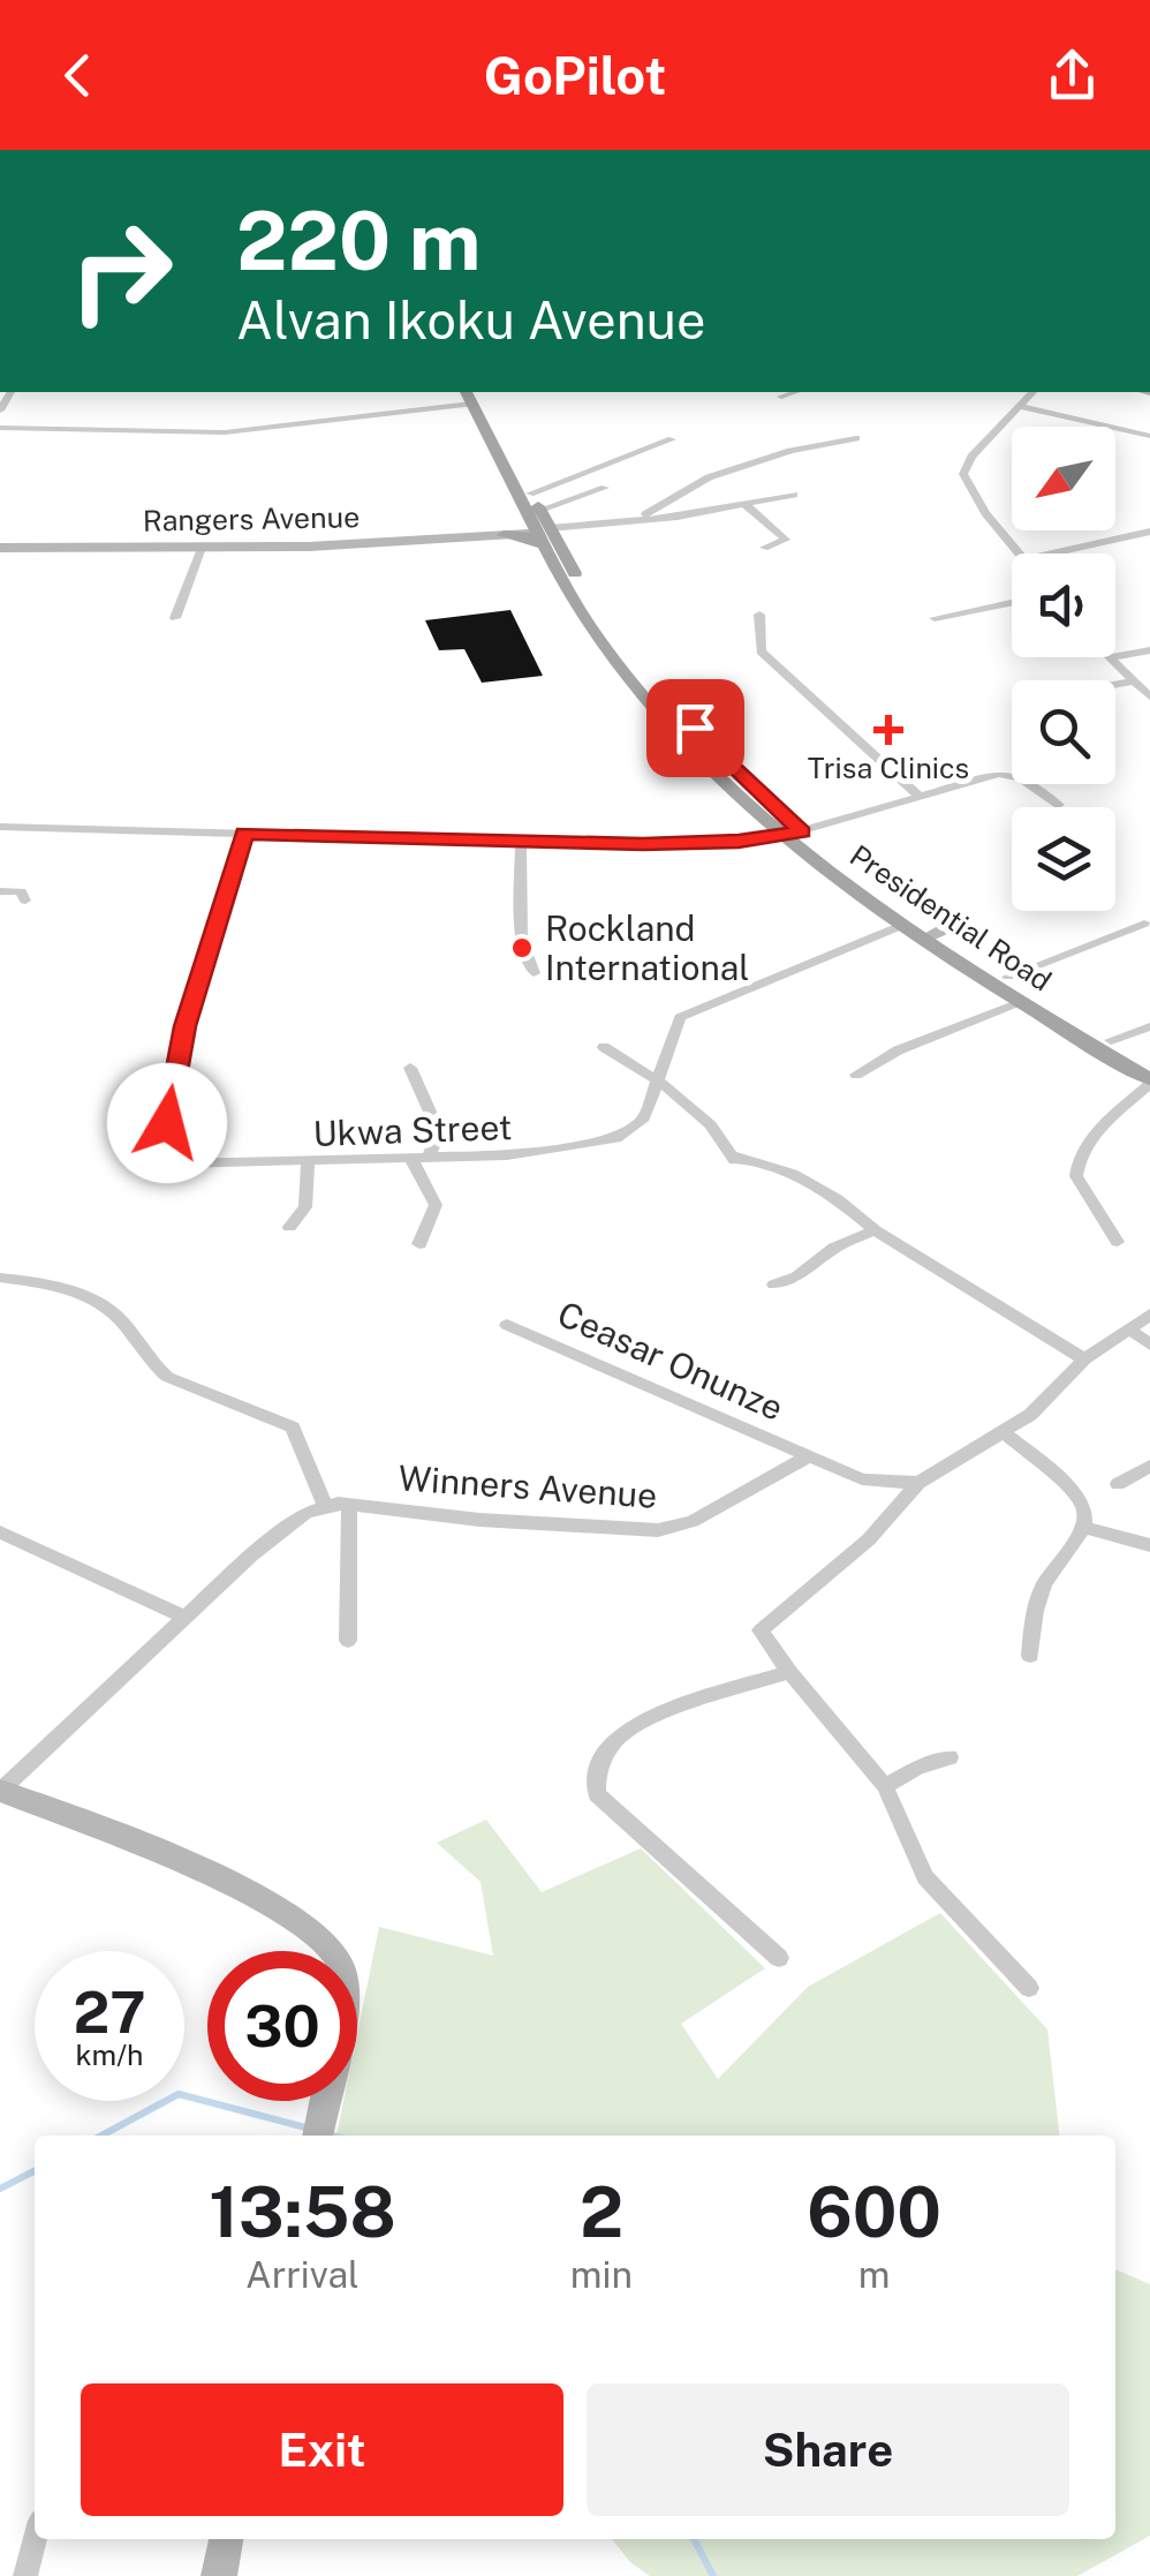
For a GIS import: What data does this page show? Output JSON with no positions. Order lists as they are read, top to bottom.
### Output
{
  "streets": {
    "main road": ["Rangers Avenue", "Presidential Road"],
    "street": ["Ukwa Street", "Ceasar Onunze", "Winners Avenue"]
  },
  "crossings": [
    ["Presidential Road", "Ukwa Street"],
    ["Ceasar Onunze", "Winners Avenue"]
  ],
  "places": {
    "health": ["Trisa Clinics"],
    "other": ["Rockland International"]
  },
  "north": "bottom left",
  "page": {
    "header": "GoPilot",
    "turn": ["220 m", "Alvan Ikoku Avenue"],
    "speed": "27 km/h",
    "limit": "30",
    "eta": [
      "13:58",
      "Arrival",
      "2",
      "min",
      "600",
      "m"
    ],
    "buttons": ["Exit", "Share"]
  }
}
